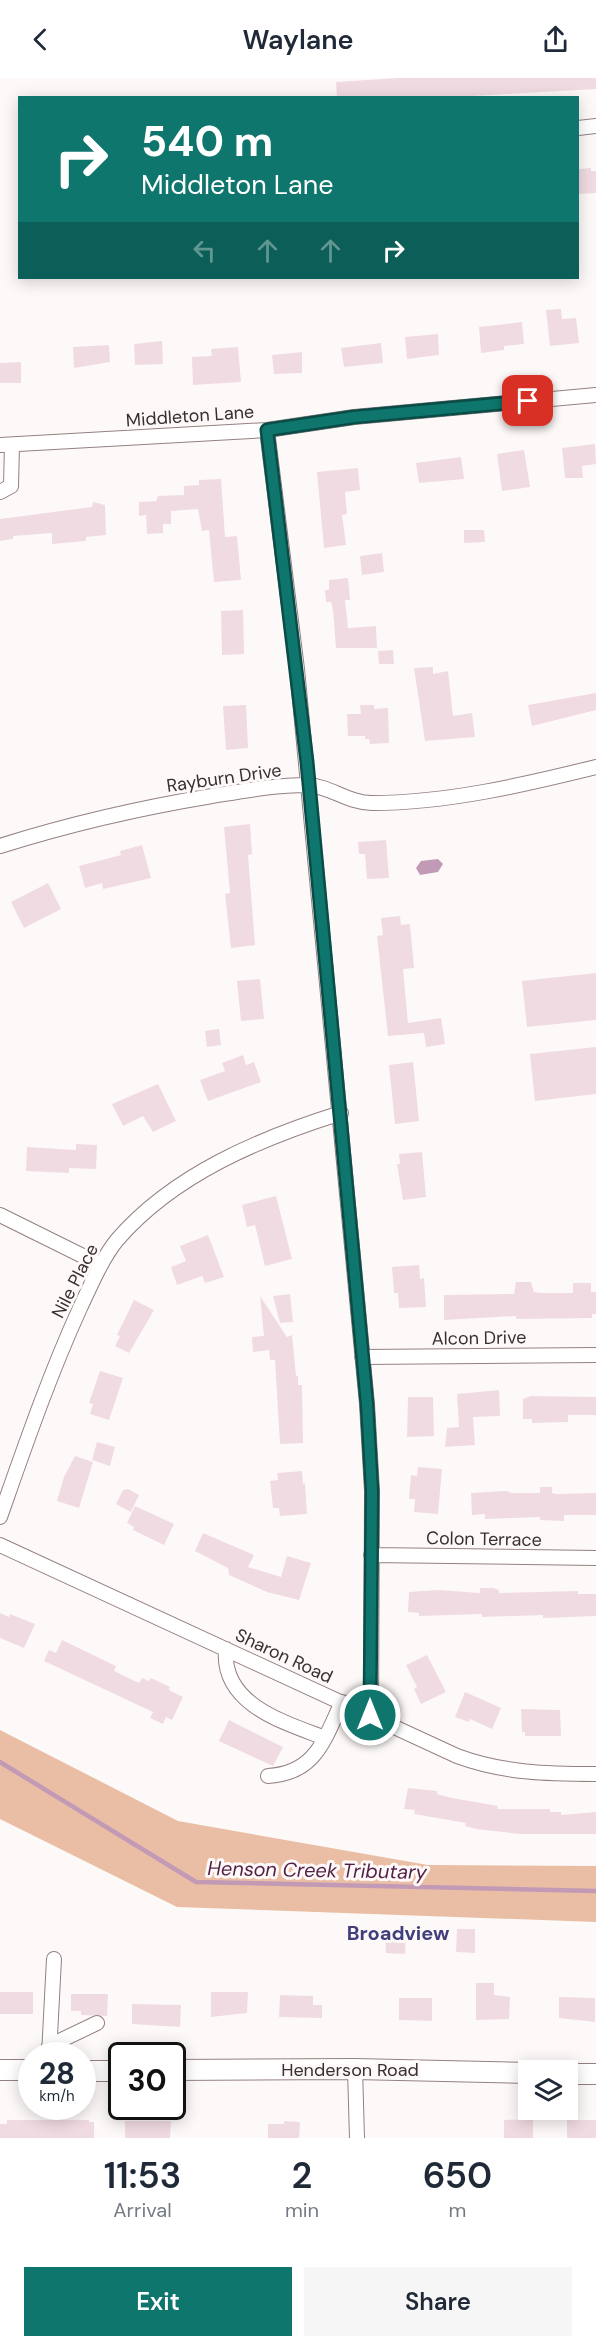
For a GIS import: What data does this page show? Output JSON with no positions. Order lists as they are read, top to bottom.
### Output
{
  "streets": {
    "street": [
      "Middleton Lane",
      "Rayburn Drive",
      "Nile Place",
      "Alcon Drive",
      "Colon Terrace",
      "Sharon Road",
      "Henderson Road"
    ]
  },
  "districts": ["Broadview"],
  "water": ["Henson Creek Tributary"],
  "page": {
    "header": "Waylane",
    "turn": ["540 m", "Middleton Lane"],
    "speed": "28 km/h",
    "limit": "30",
    "eta": [
      "11:53",
      "Arrival",
      "2",
      "min",
      "650",
      "m"
    ],
    "buttons": ["Exit", "Share"]
  }
}
